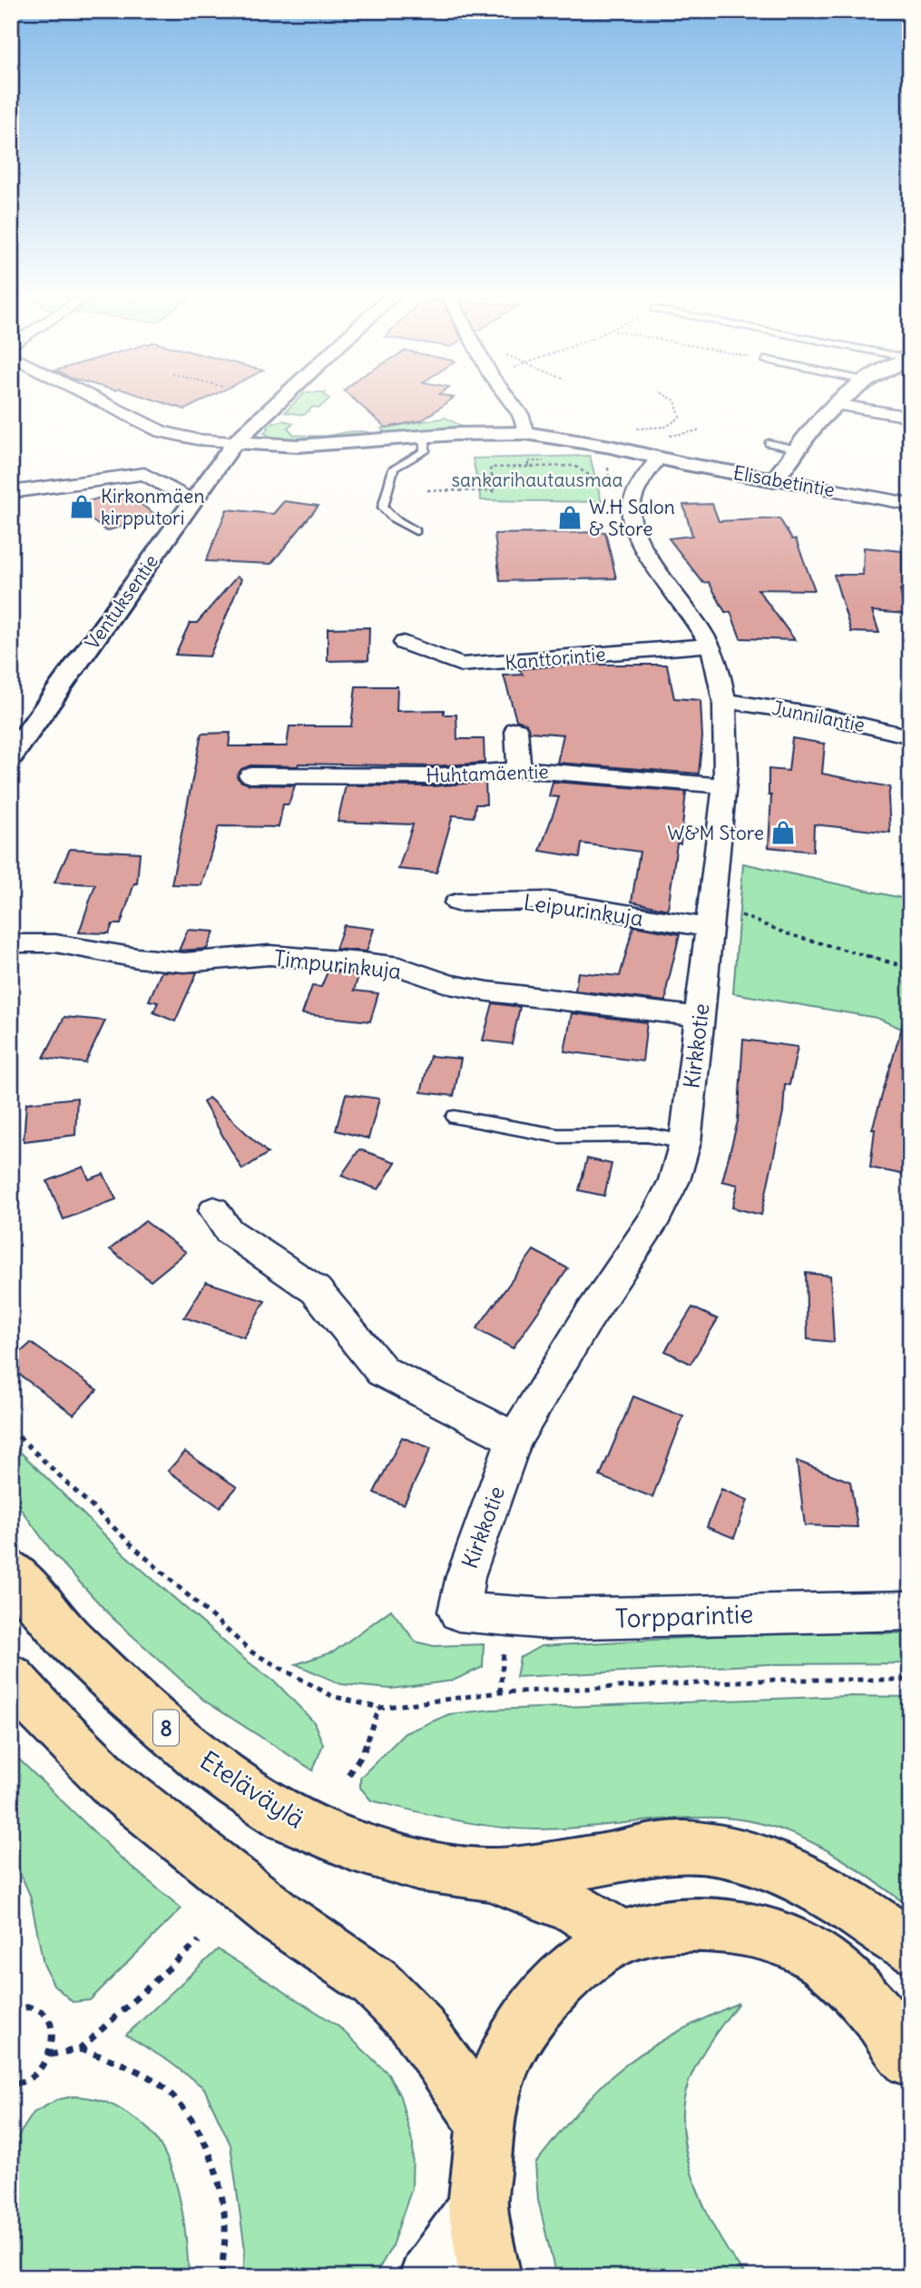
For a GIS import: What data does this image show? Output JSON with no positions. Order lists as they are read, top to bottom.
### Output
{
  "streets": {
    "highway": ["8", "Eteläväylä"],
    "main road": ["Elisabetintie", "Ventuksentie"],
    "street": [
      "Kanttorintie",
      "Junnilantie",
      "Huhtamäentie",
      "Leipurinkuja",
      "Timpurinkuja",
      "Kirkkotie",
      "Torpparintie"
    ]
  },
  "crossings": [
    ["Elisabetintie", "Ventuksentie"],
    ["Elisabetintie", "Kirkkotie"],
    ["Kanttorintie", "Kirkkotie"],
    ["Junnilantie", "Kirkkotie"],
    ["Huhtamäentie", "Kirkkotie"],
    ["Leipurinkuja", "Kirkkotie"],
    ["Timpurinkuja", "Kirkkotie"],
    ["Kirkkotie", "Torpparintie"]
  ],
  "parks": ["sankarihautausmaa"],
  "places": {
    "shop": ["Kirkonmäen kirpputori", "W.H Salon & Store", "W&M Store"]
  }
}
